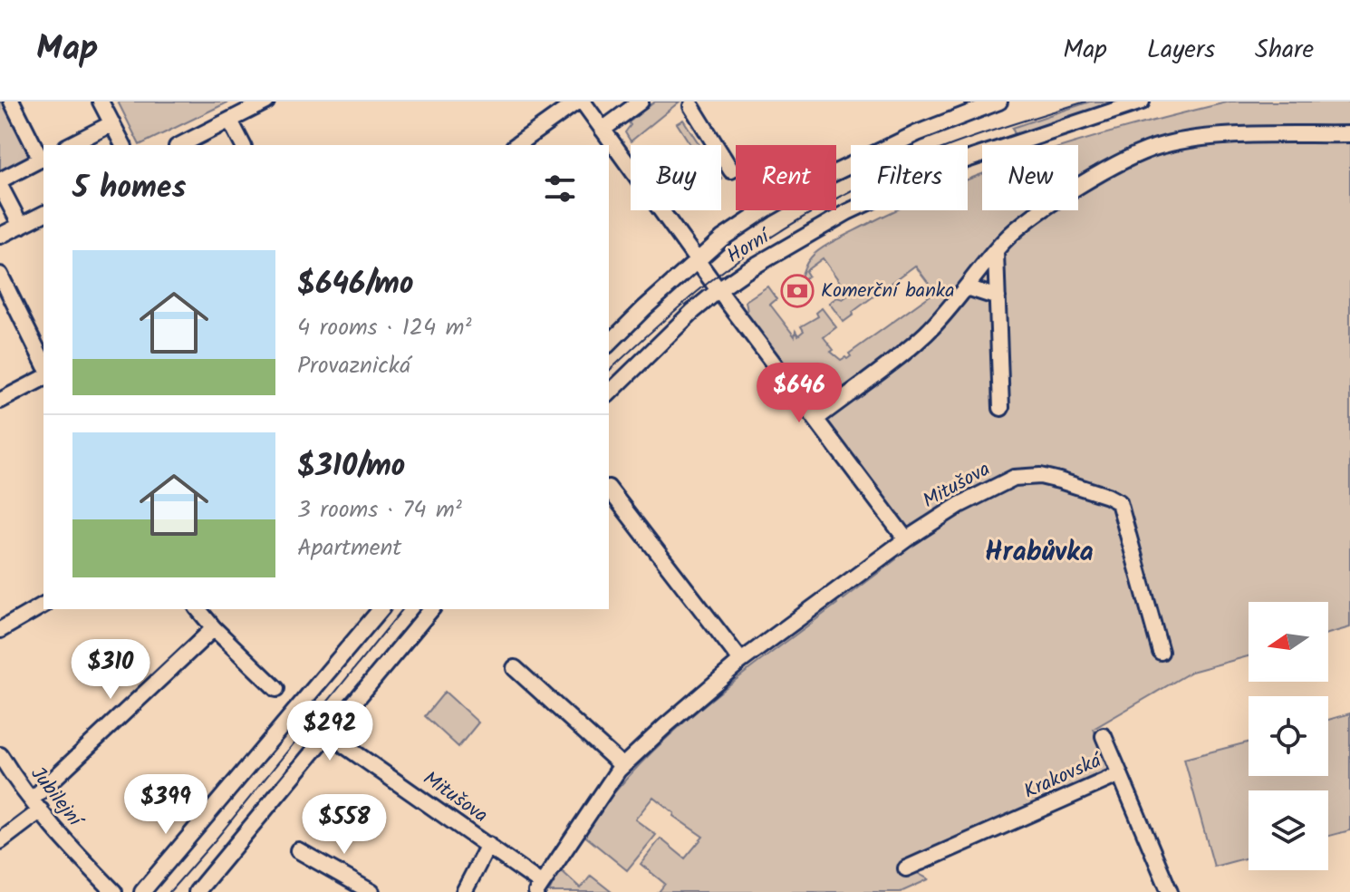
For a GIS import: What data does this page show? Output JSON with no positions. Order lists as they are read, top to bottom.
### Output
{
  "streets": {
    "street": [
      "Horní",
      "Mitušova",
      "Krakovská",
      "Jubilejní"
    ]
  },
  "districts": ["Hrabůvka"],
  "places": {
    "bank": ["Komerční banka"]
  },
  "north": "left",
  "page": {
    "header": "Map",
    "nav": ["Map", "Layers", "Share"],
    "chip": [
      "Buy",
      "Rent",
      "Filters",
      "New"
    ],
    "heading": "5 homes",
    "list": [
      {
        "name": "$646/mo",
        "note": "4 rooms · 124 m² · Provaznická"
      },
      {
        "name": "$310/mo",
        "note": "3 rooms · 74 m² · Apartment"
      }
    ],
    "price": [
      "$646",
      "$310",
      "$292",
      "$399",
      "$558"
    ]
  }
}
